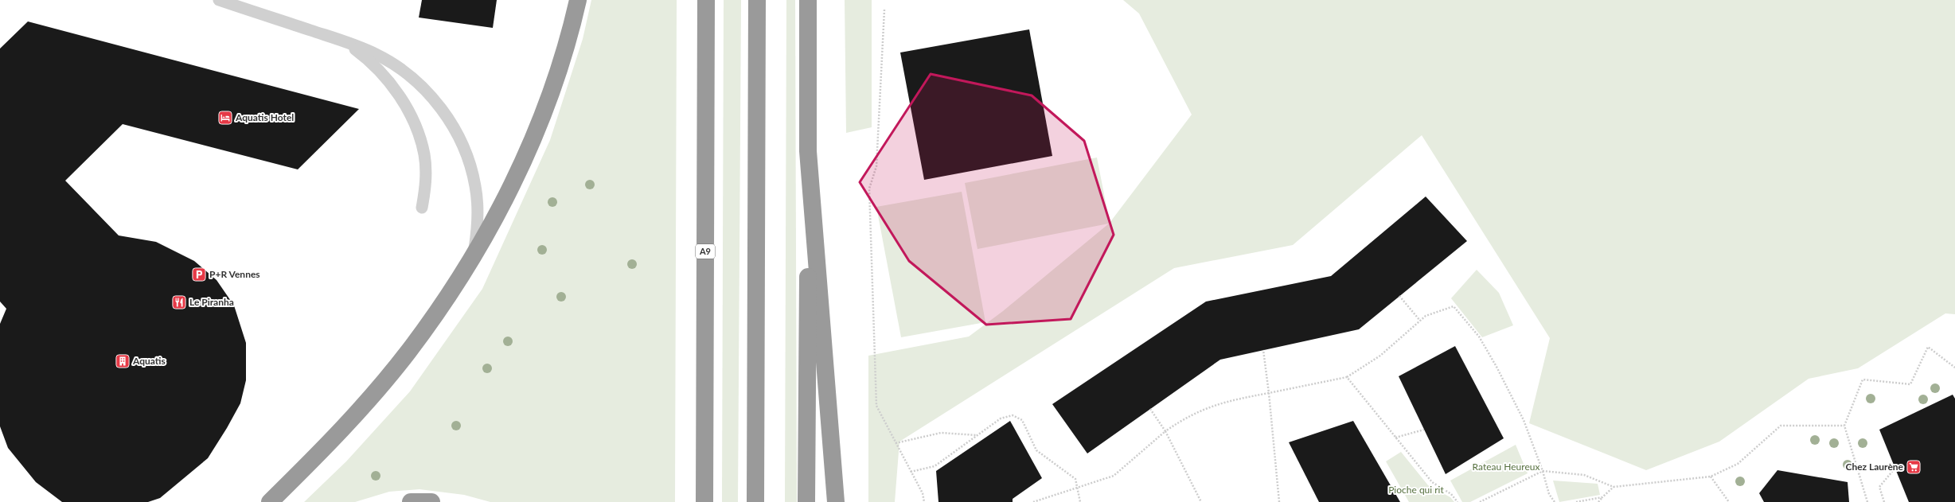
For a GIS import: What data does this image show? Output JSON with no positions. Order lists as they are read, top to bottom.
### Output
{
  "streets": {
    "highway": ["A9"]
  },
  "parks": ["Rateau Heureux", "Pioche qui rit"],
  "places": {
    "hotel": ["Aquatis Hotel"],
    "parking": ["P+R Vennes"],
    "restaurant": ["Le Piranha"],
    "building": ["Aquatis"],
    "supermarket": ["Chez Laurène"]
  }
}
